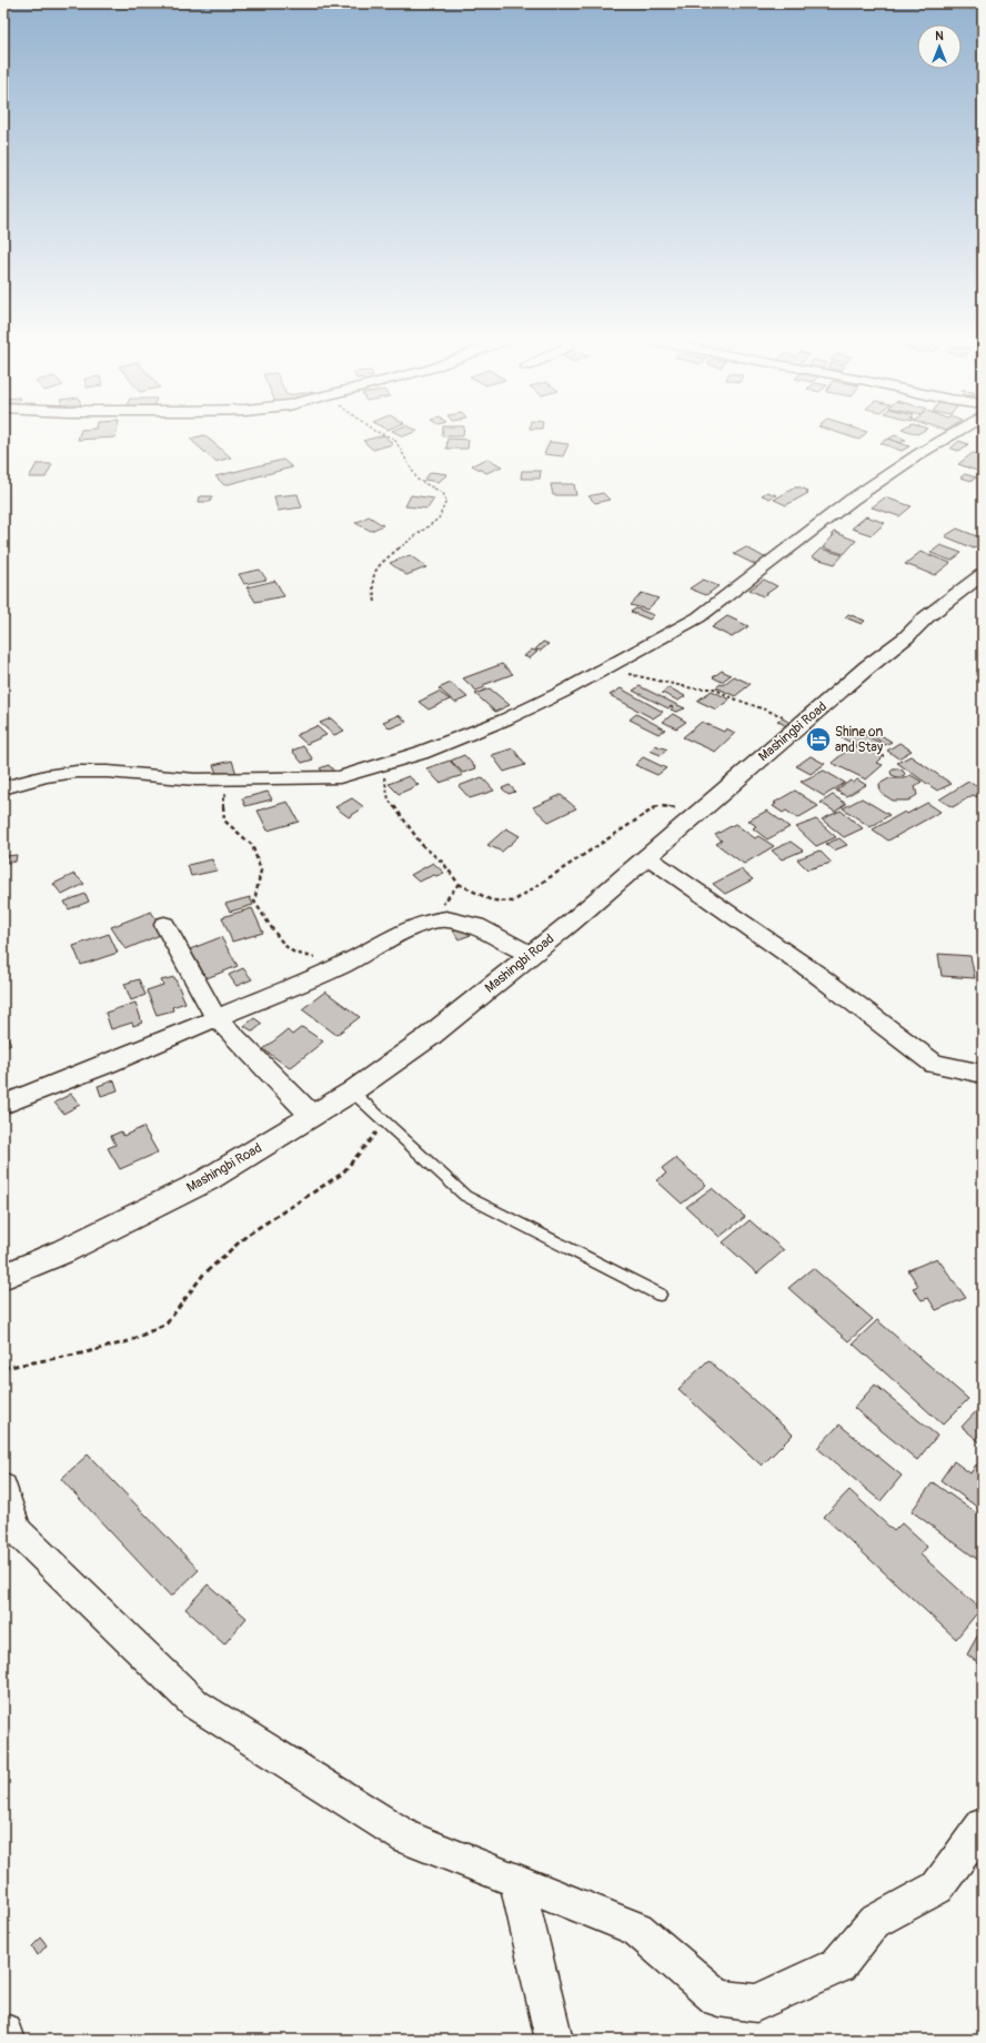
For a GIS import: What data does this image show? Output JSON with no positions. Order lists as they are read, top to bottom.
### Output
{
  "streets": {
    "main road": ["Mashingbi Road"]
  },
  "places": {
    "hotel": ["Shine on and Stay"]
  },
  "north": "top"
}
